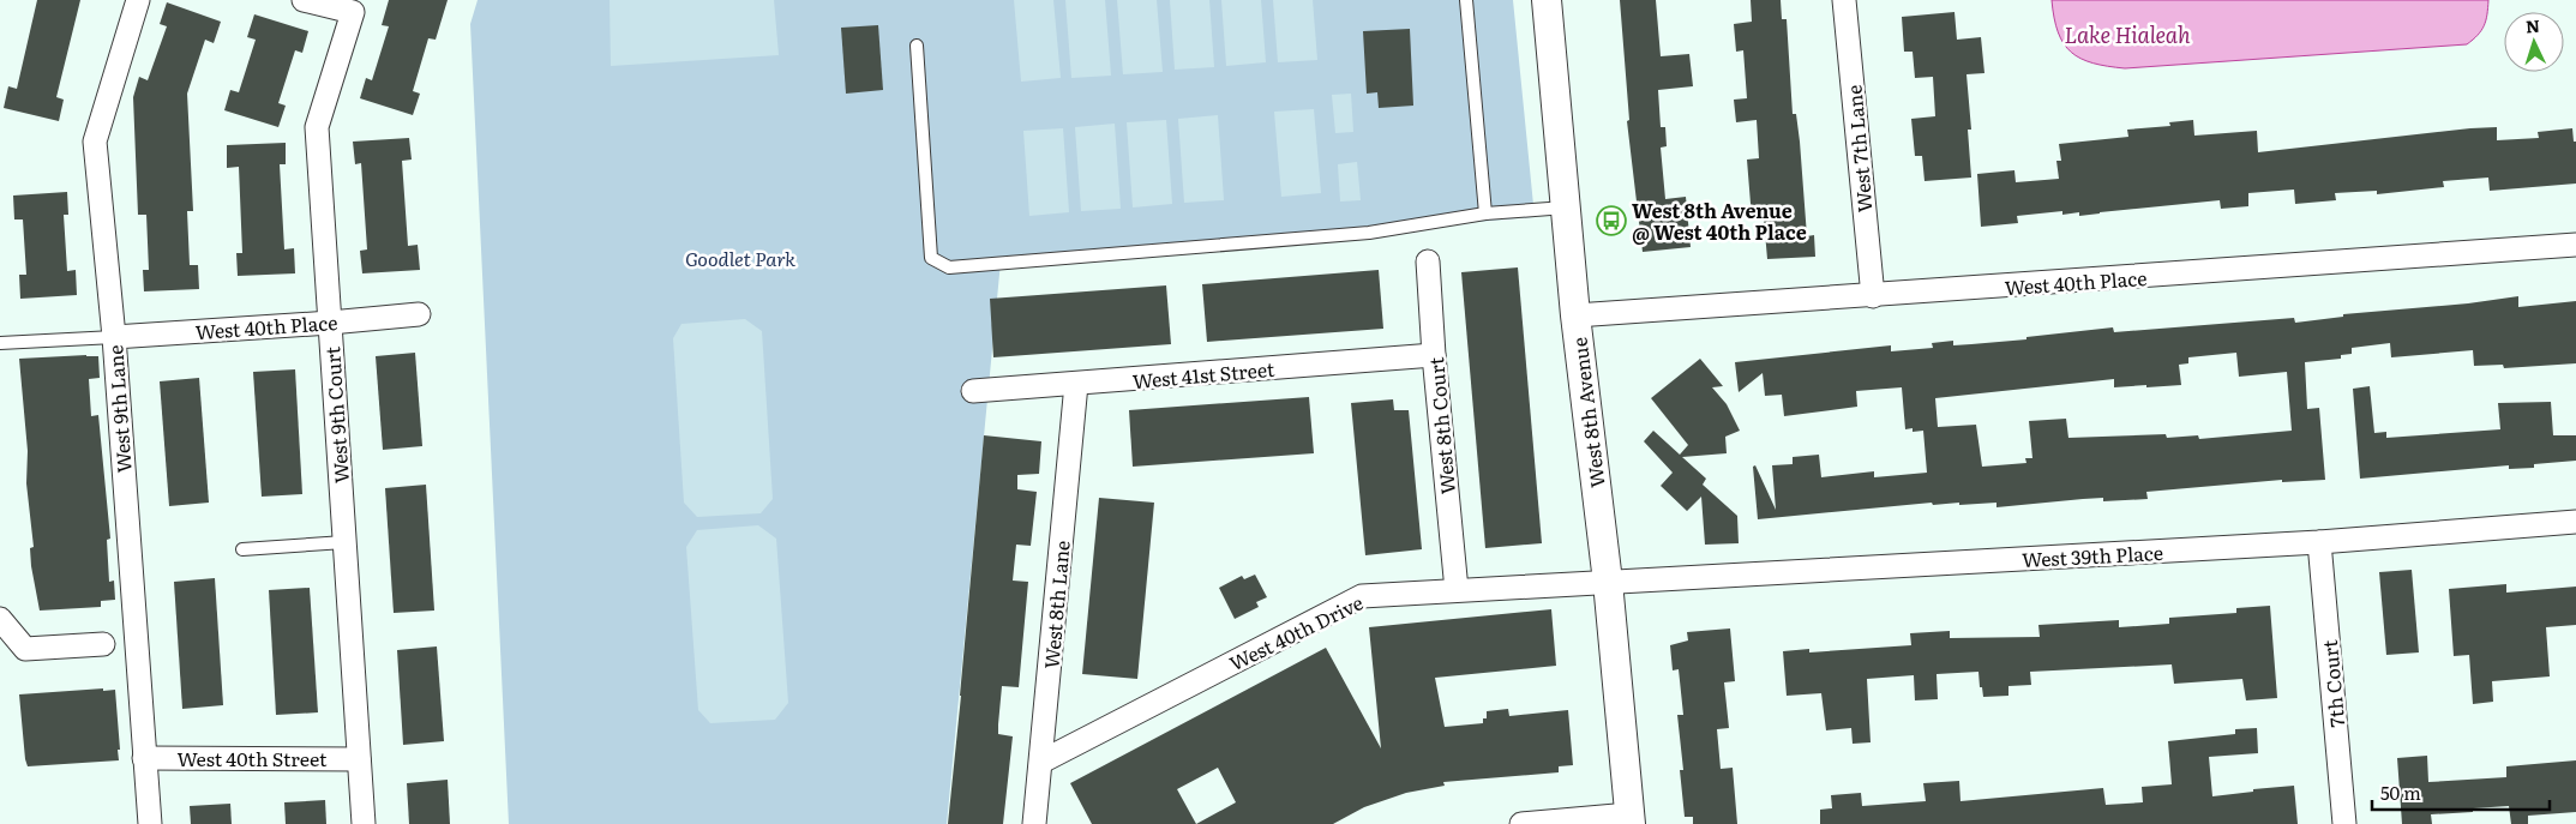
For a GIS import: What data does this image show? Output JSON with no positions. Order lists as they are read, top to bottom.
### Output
{
  "streets": {
    "street": [
      "West 7th Lane",
      "West 40th Place",
      "West 41st Street",
      "West 9th Lane",
      "West 8th Avenue",
      "West 9th Court",
      "West 8th Court",
      "West 39th Place",
      "West 8th Lane",
      "West 40th Drive",
      "7th Court",
      "West 40th Street"
    ]
  },
  "crossings": [
    ["West 7th Lane", "West 40th Place"],
    ["West 40th Place", "West 9th Lane"],
    ["West 40th Place", "West 8th Avenue"],
    ["West 40th Place", "West 9th Court"],
    ["West 41st Street", "West 8th Court"],
    ["West 41st Street", "West 8th Lane"],
    ["West 9th Lane", "West 40th Street"],
    ["West 8th Avenue", "West 39th Place"],
    ["West 8th Avenue", "West 40th Drive"],
    ["West 9th Court", "West 40th Street"],
    ["West 8th Court", "West 40th Drive"],
    ["West 39th Place", "West 40th Drive"],
    ["West 39th Place", "7th Court"],
    ["West 8th Lane", "West 40th Drive"]
  ],
  "water": ["Lake Hialeah"],
  "parks": ["Goodlet Park"],
  "places": {
    "bus stop": ["West 8th Avenue @ West 40th Place"]
  },
  "scale_bar": "50 m",
  "north": "top"
}
